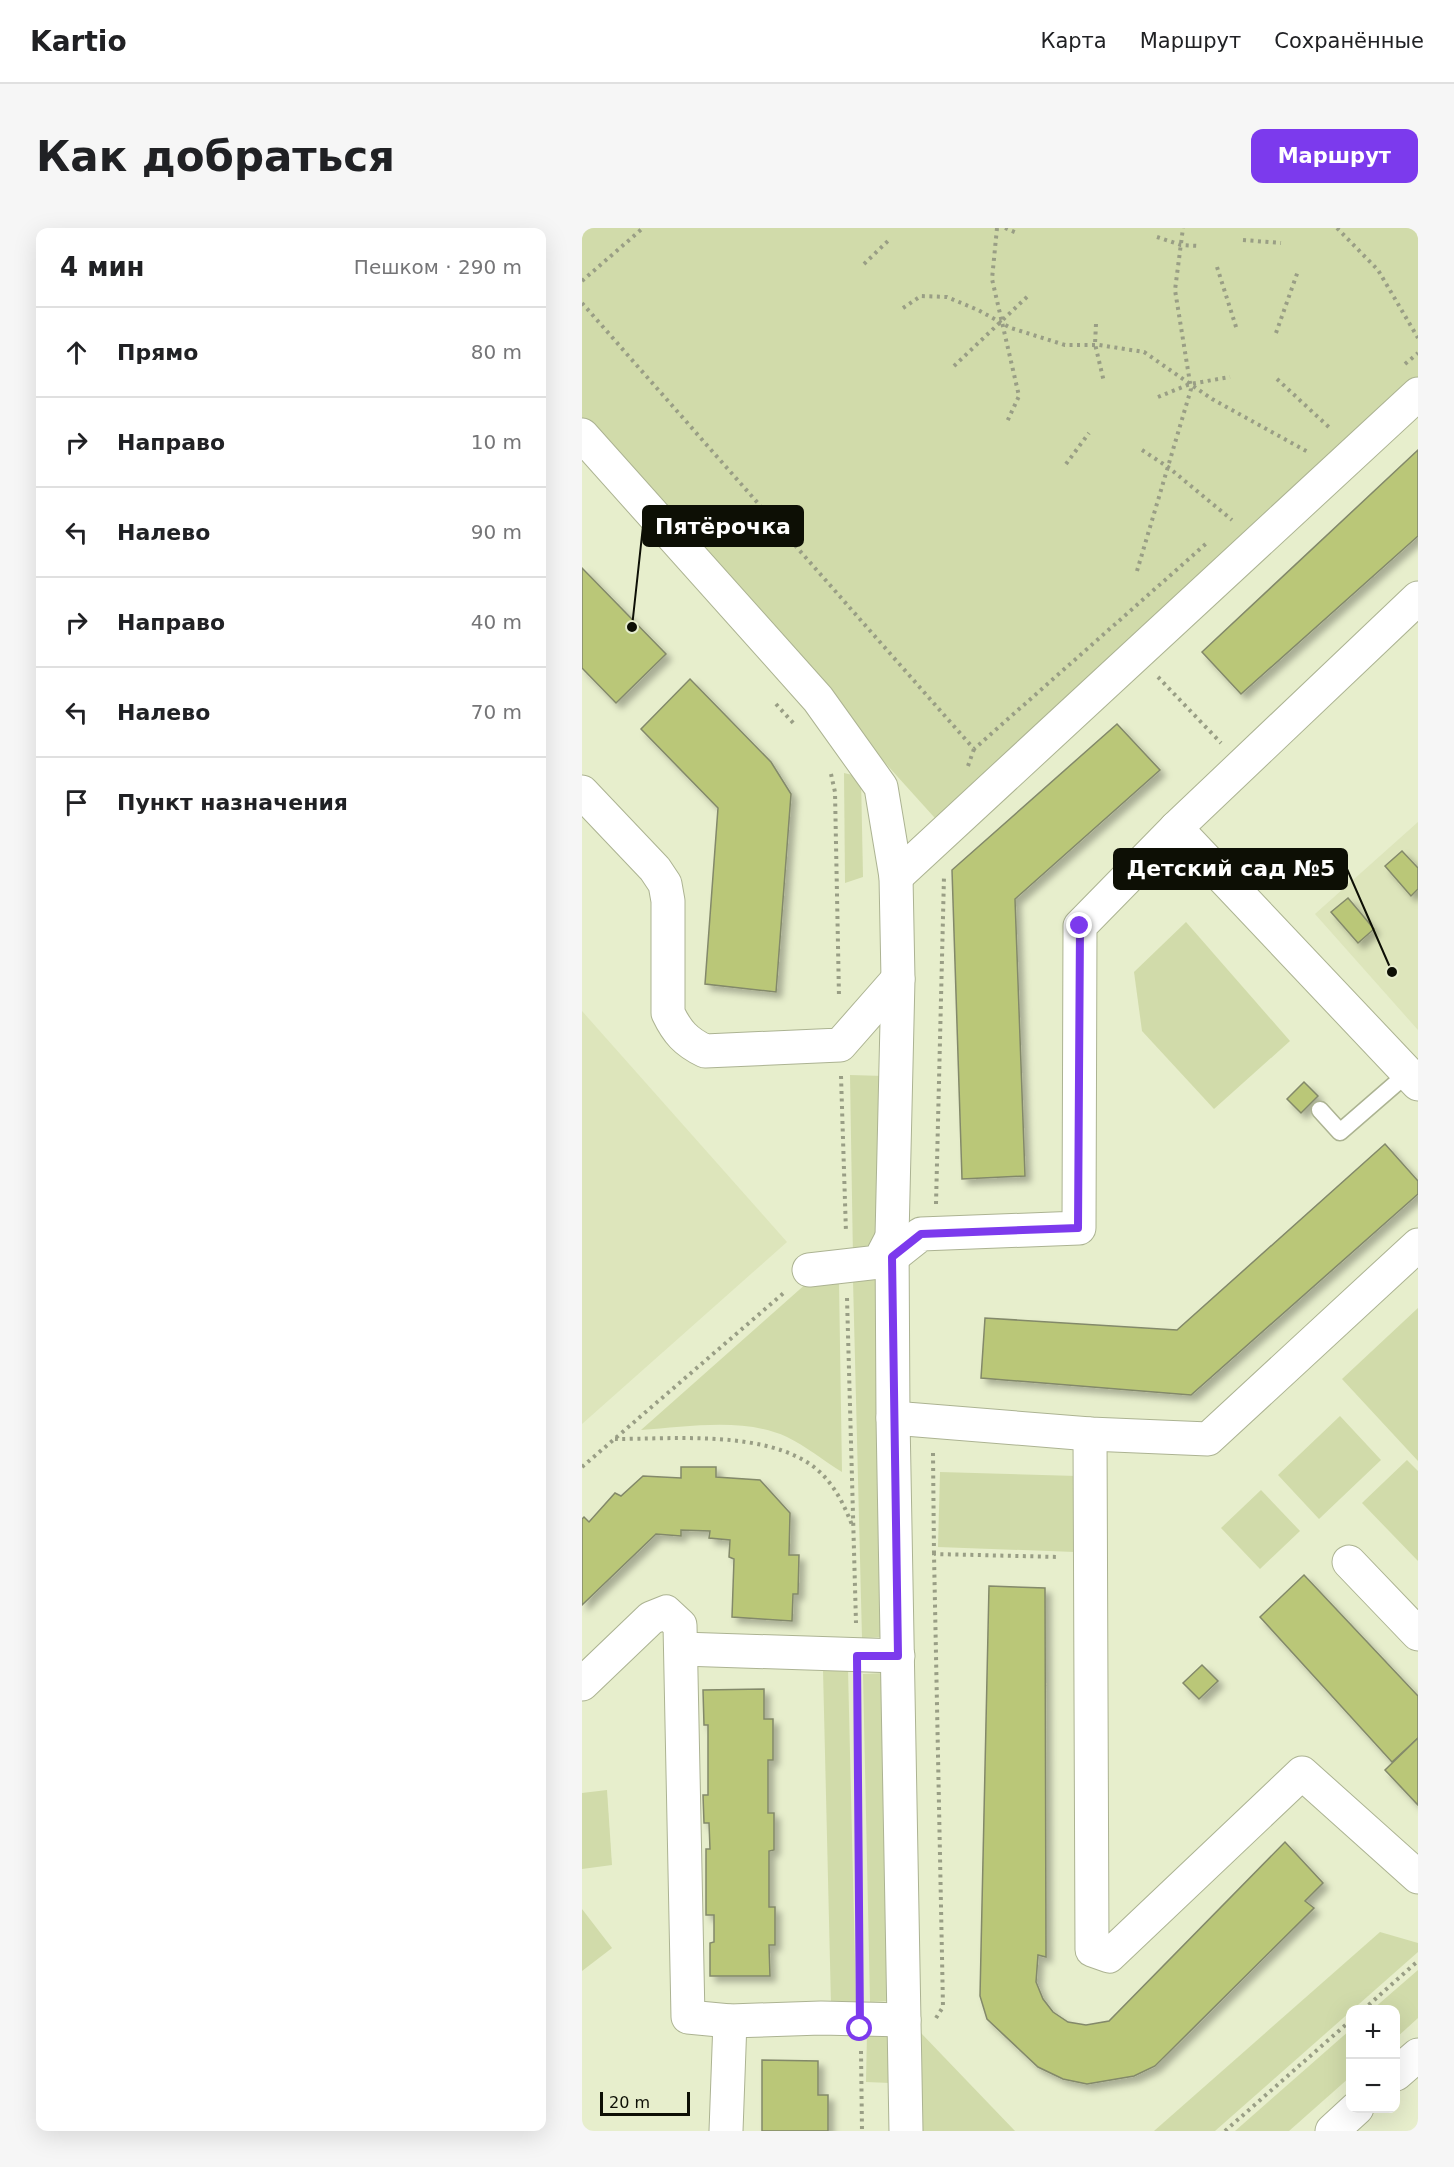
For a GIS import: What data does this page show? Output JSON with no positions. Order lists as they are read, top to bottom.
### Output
{
  "places": ["Пятёрочка", "Детский сад №5"],
  "scale_bar": "20 m",
  "page": {
    "header": "Kartio",
    "nav": ["Карта", "Маршрут", "Сохранённые"],
    "buttons": "Маршрут",
    "title": "Как добраться",
    "heading": ["4 мин", "Пешком · 290 m"],
    "list": [
      ["Прямо", "80 m"],
      ["Направо", "10 m"],
      ["Налево", "90 m"],
      ["Направо", "40 m"],
      ["Налево", "70 m"],
      "Пункт назначения"
    ],
    "map_buttons": ["+", "−"],
    "scale": "20 m"
  }
}
